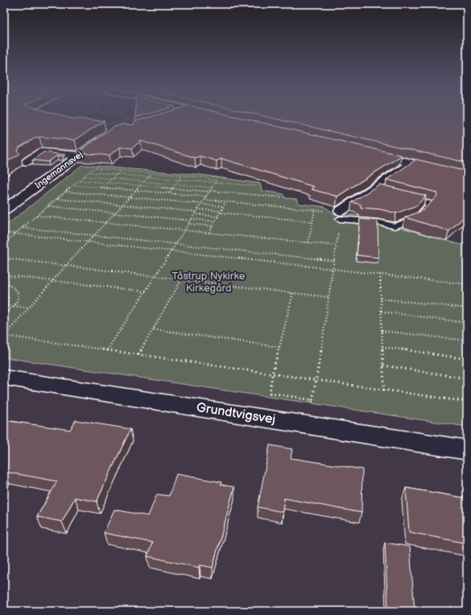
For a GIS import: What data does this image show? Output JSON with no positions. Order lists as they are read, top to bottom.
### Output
{
  "streets": {
    "street": ["Ingemannsvej", "Grundtvigsvej"]
  },
  "parks": ["Tåstrup Nykirke Kirkegård"]
}
